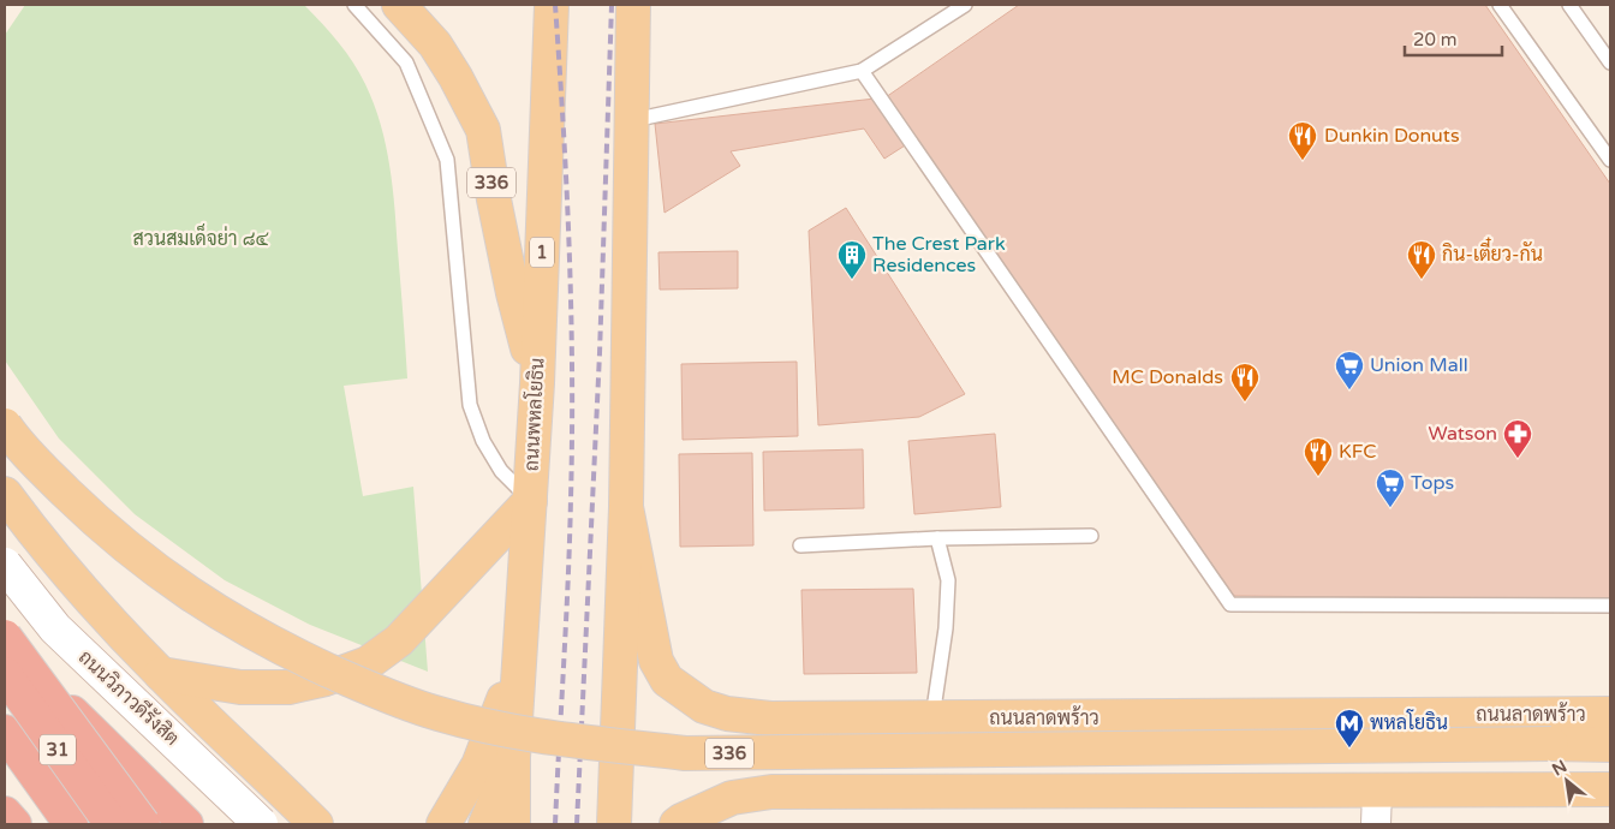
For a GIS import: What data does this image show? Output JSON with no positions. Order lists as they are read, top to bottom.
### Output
{
  "streets": {
    "highway": ["31"],
    "main road": [
      "336",
      "1",
      "ถนนพหลโยธิน",
      "ถนนวิภาวดีรังสิต",
      "ถนนลาดพร้าว"
    ]
  },
  "crossings": [
    ["336", "ถนนพหลโยธิน"]
  ],
  "parks": ["สวนสมเด็จย่า ๘๔"],
  "places": {
    "restaurant": [
      "Dunkin Donuts",
      "กิน-เตี๋ยว-กัน",
      "MC Donalds",
      "KFC"
    ],
    "building": ["The Crest Park Residences"],
    "supermarket": ["Union Mall", "Tops"],
    "pharmacy": ["Watson"],
    "metro station": ["พหลโยธิน"]
  },
  "scale_bar": "20 m",
  "north": "top left"
}
